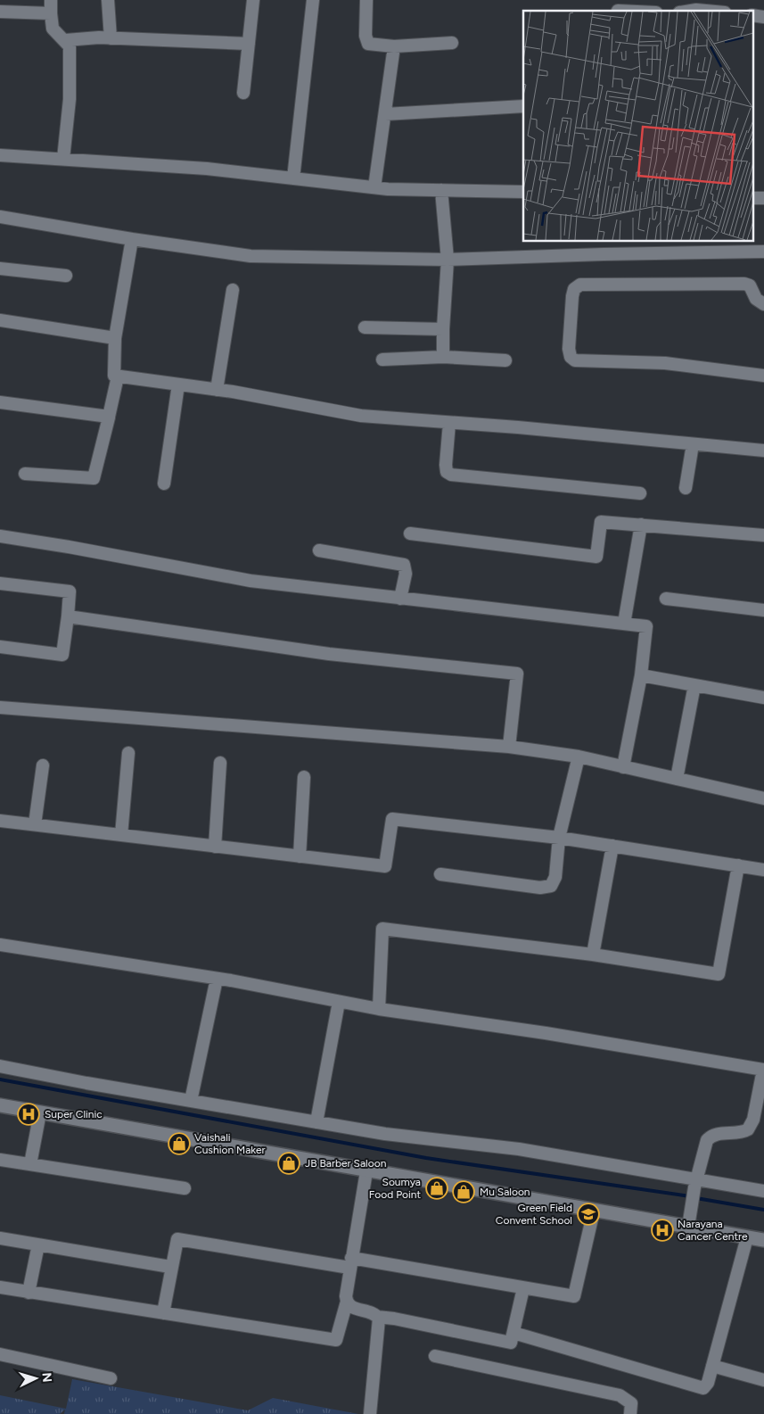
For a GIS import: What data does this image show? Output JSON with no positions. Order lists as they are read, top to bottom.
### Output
{
  "places": {
    "hospital": ["Super Clinic", "Narayana Cancer Centre"],
    "shop": [
      "Vaishali Cushion Maker",
      "JB Barber Saloon",
      "Soumya Food Point",
      "Mu Saloon"
    ],
    "school or university": ["Green Field Convent School"]
  },
  "north": "right"
}
